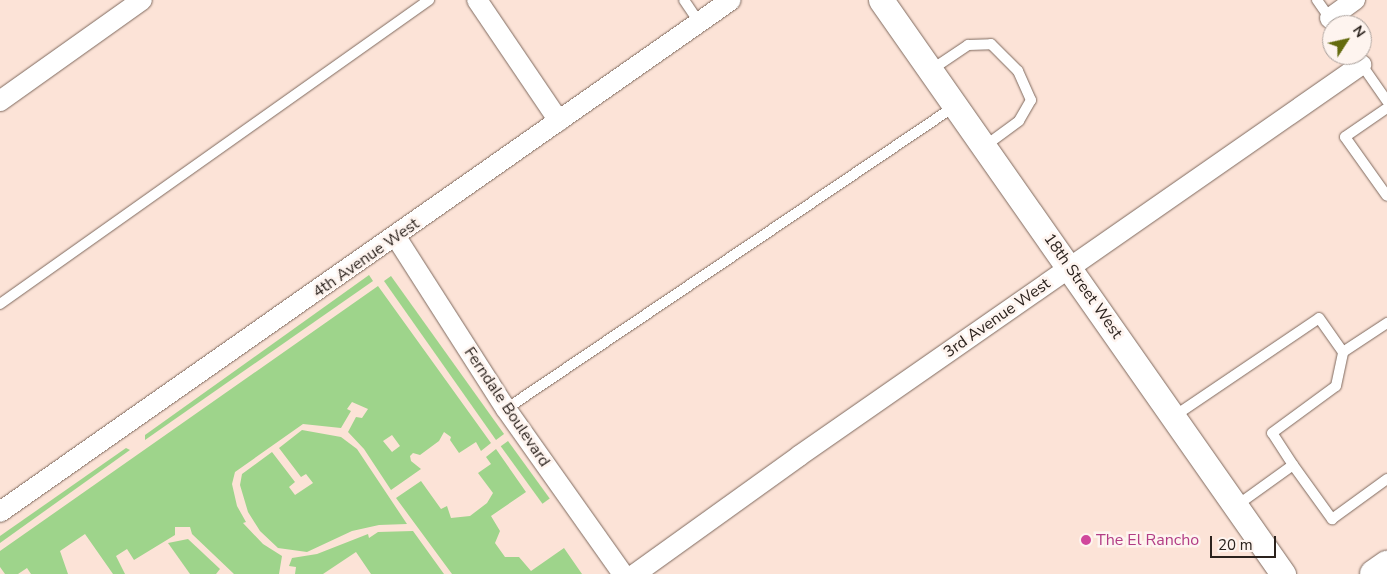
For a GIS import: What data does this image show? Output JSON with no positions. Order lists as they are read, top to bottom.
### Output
{
  "streets": {
    "street": [
      "4th Avenue West",
      "18th Street West",
      "3rd Avenue West",
      "Ferndale Boulevard"
    ]
  },
  "crossings": [
    ["4th Avenue West", "Ferndale Boulevard"],
    ["18th Street West", "3rd Avenue West"]
  ],
  "places": ["The El Rancho"],
  "scale_bar": "20 m",
  "north": "top right"
}
